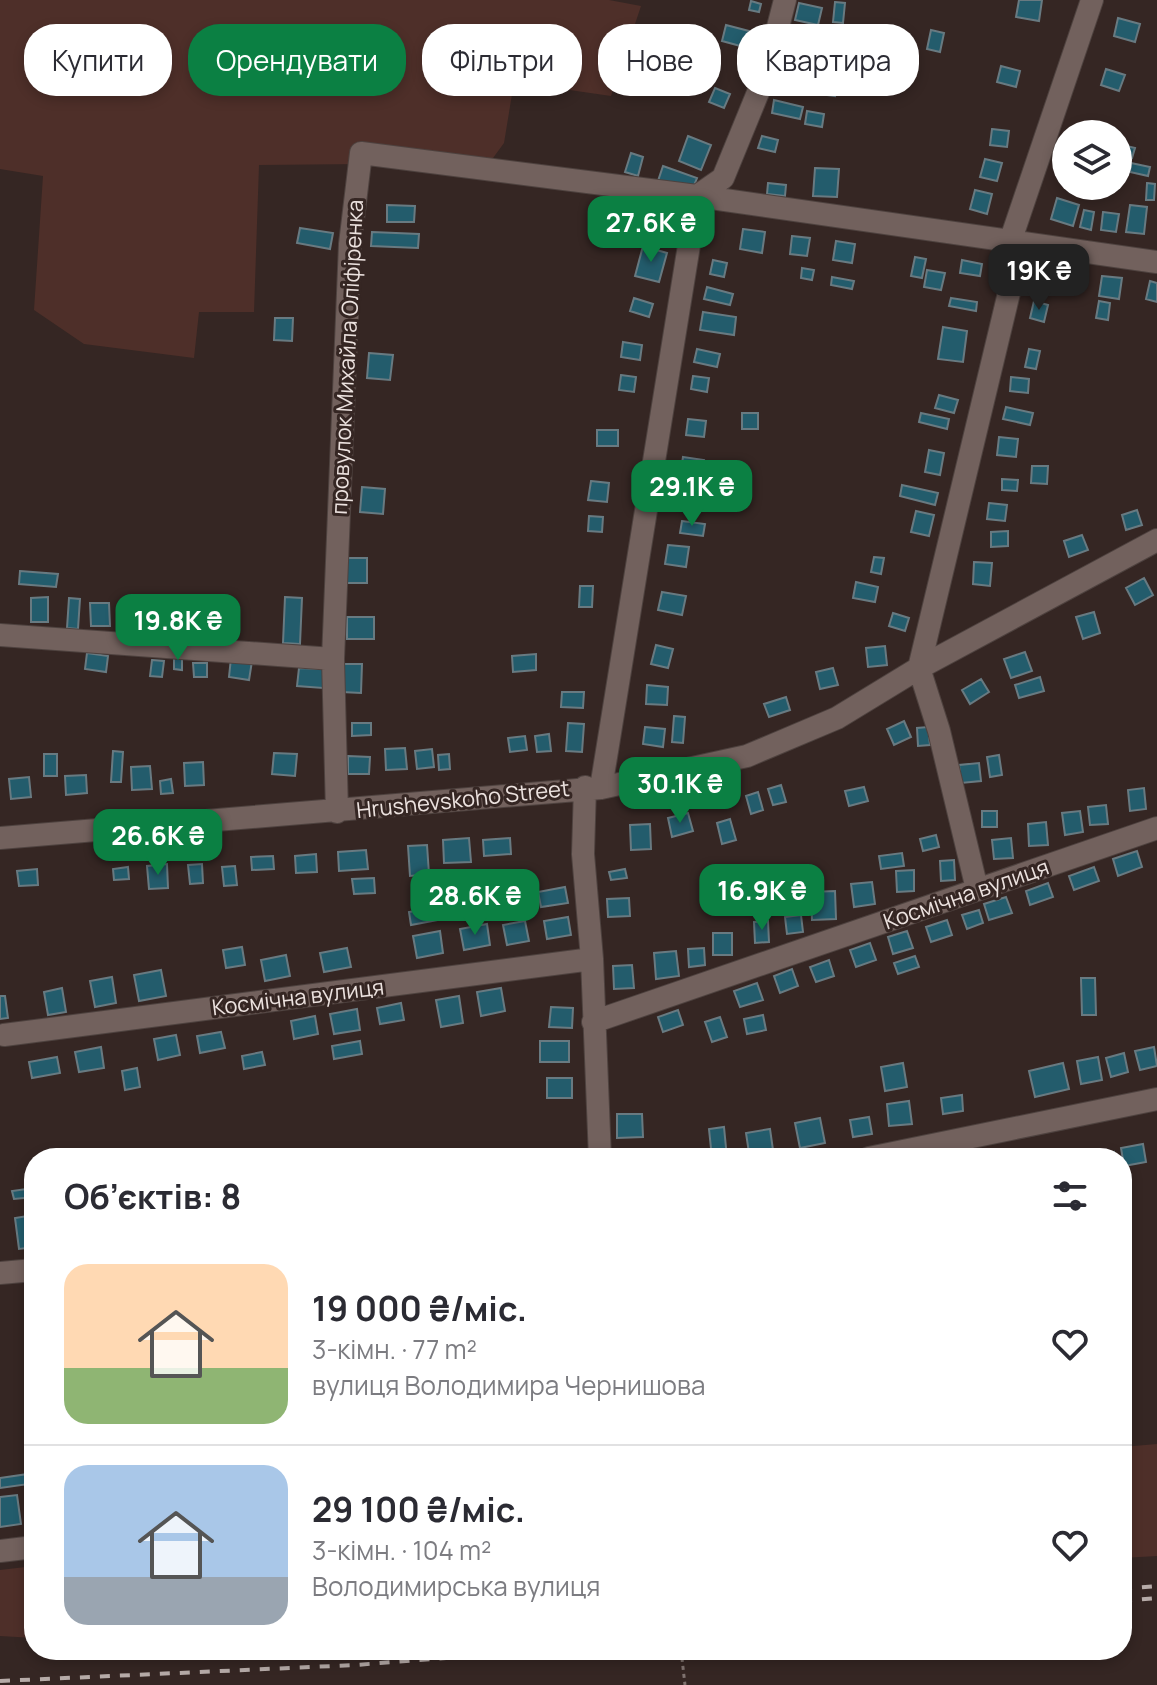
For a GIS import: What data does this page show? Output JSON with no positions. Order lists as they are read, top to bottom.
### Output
{
  "streets": {
    "street": ["провулок Михайла Оліфіренка", "Hrushevskoho Street", "Космічна вулиця"]
  },
  "crossings": [
    ["провулок Михайла Оліфіренка", "Hrushevskoho Street"]
  ],
  "page": {
    "chip": [
      "Купити",
      "Орендувати",
      "Фільтри",
      "Нове",
      "Квартира"
    ],
    "price": [
      "27.6K ₴",
      "19K ₴",
      "29.1K ₴",
      "19.8K ₴",
      "30.1K ₴",
      "26.6K ₴",
      "16.9K ₴",
      "28.6K ₴"
    ],
    "heading": "Об’єктів: 8",
    "list": [
      {
        "name": "19 000 ₴/міс.",
        "note": "3-кімн. · 77 m² · вулиця Володимира Чернишова"
      },
      {
        "name": "29 100 ₴/міс.",
        "note": "3-кімн. · 104 m² · Володимирська вулиця"
      }
    ]
  }
}
